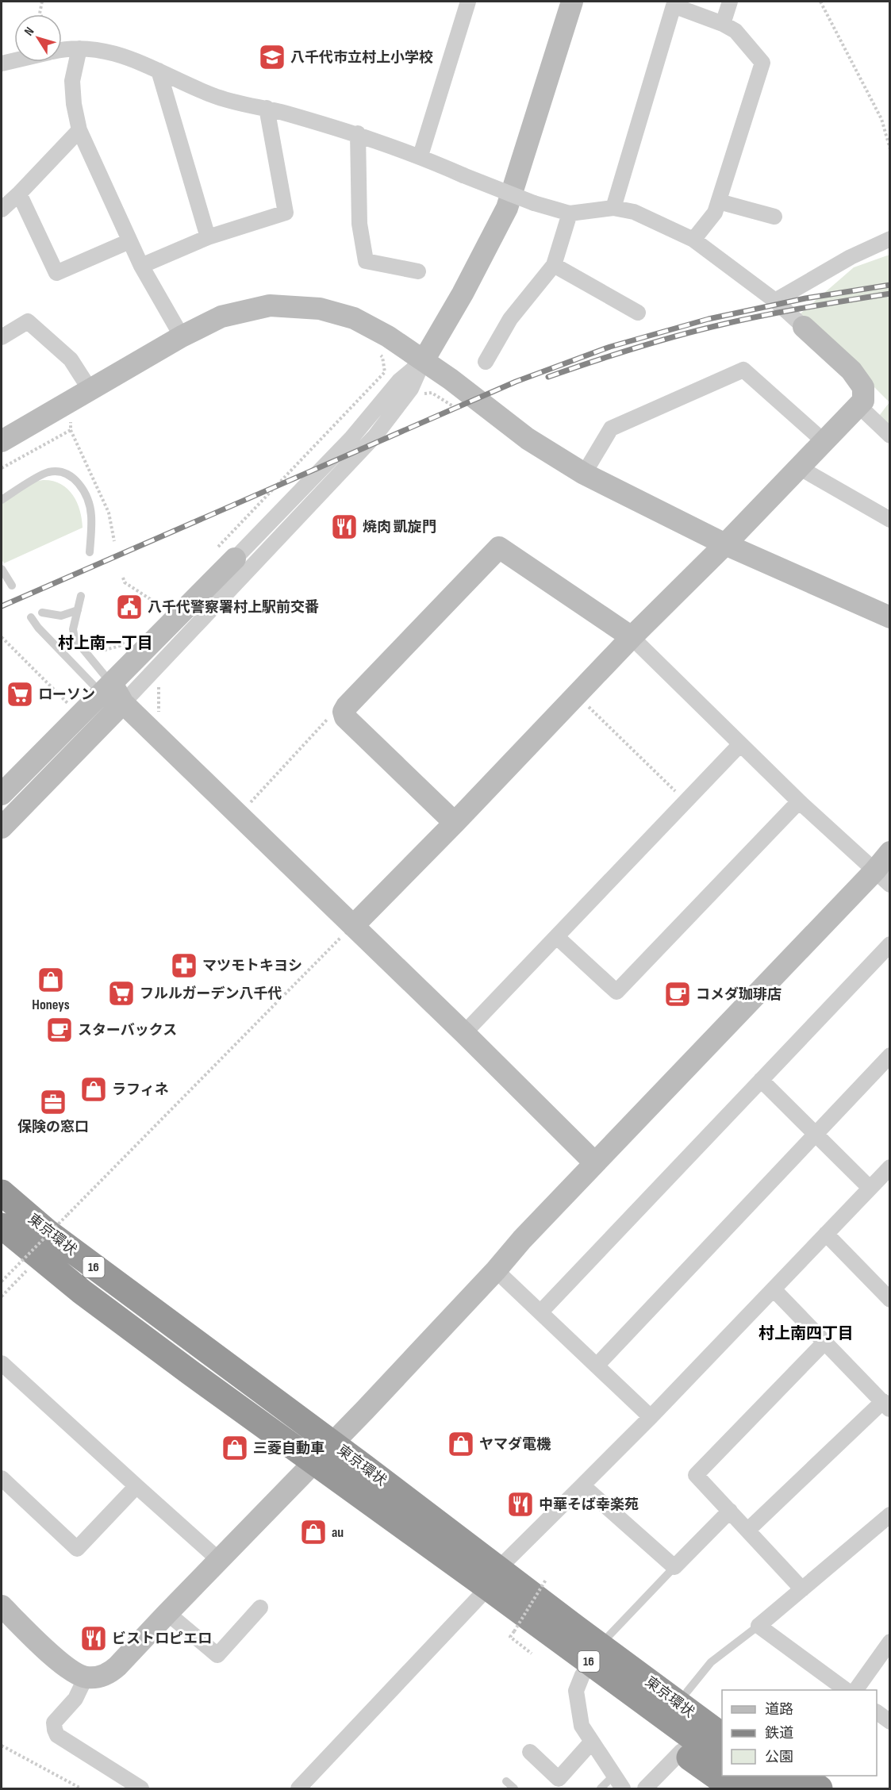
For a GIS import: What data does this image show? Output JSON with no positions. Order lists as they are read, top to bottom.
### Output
{
  "streets": {
    "highway": ["東京環状", "16"]
  },
  "crossings": [
    ["東京環状", "16"]
  ],
  "districts": ["村上南一丁目", "村上南四丁目"],
  "places": {
    "school or university": ["八千代市立村上小学校"],
    "restaurant": ["焼肉 凱旋門", "中華そば幸楽苑", "ビストロピエロ"],
    "public building": ["八千代警察署村上駅前交番"],
    "supermarket": ["ローソン", "フルルガーデン八千代"],
    "pharmacy": ["マツモトキヨシ"],
    "shop": [
      "Honeys",
      "ラフィネ",
      "ヤマダ電機",
      "三菱自動車",
      "au"
    ],
    "cafe": ["コメダ珈琲店", "スターバックス"],
    "office": ["保険の窓口"]
  },
  "legend": ["道路", "鉄道", "公園"],
  "north": "top left"
}
